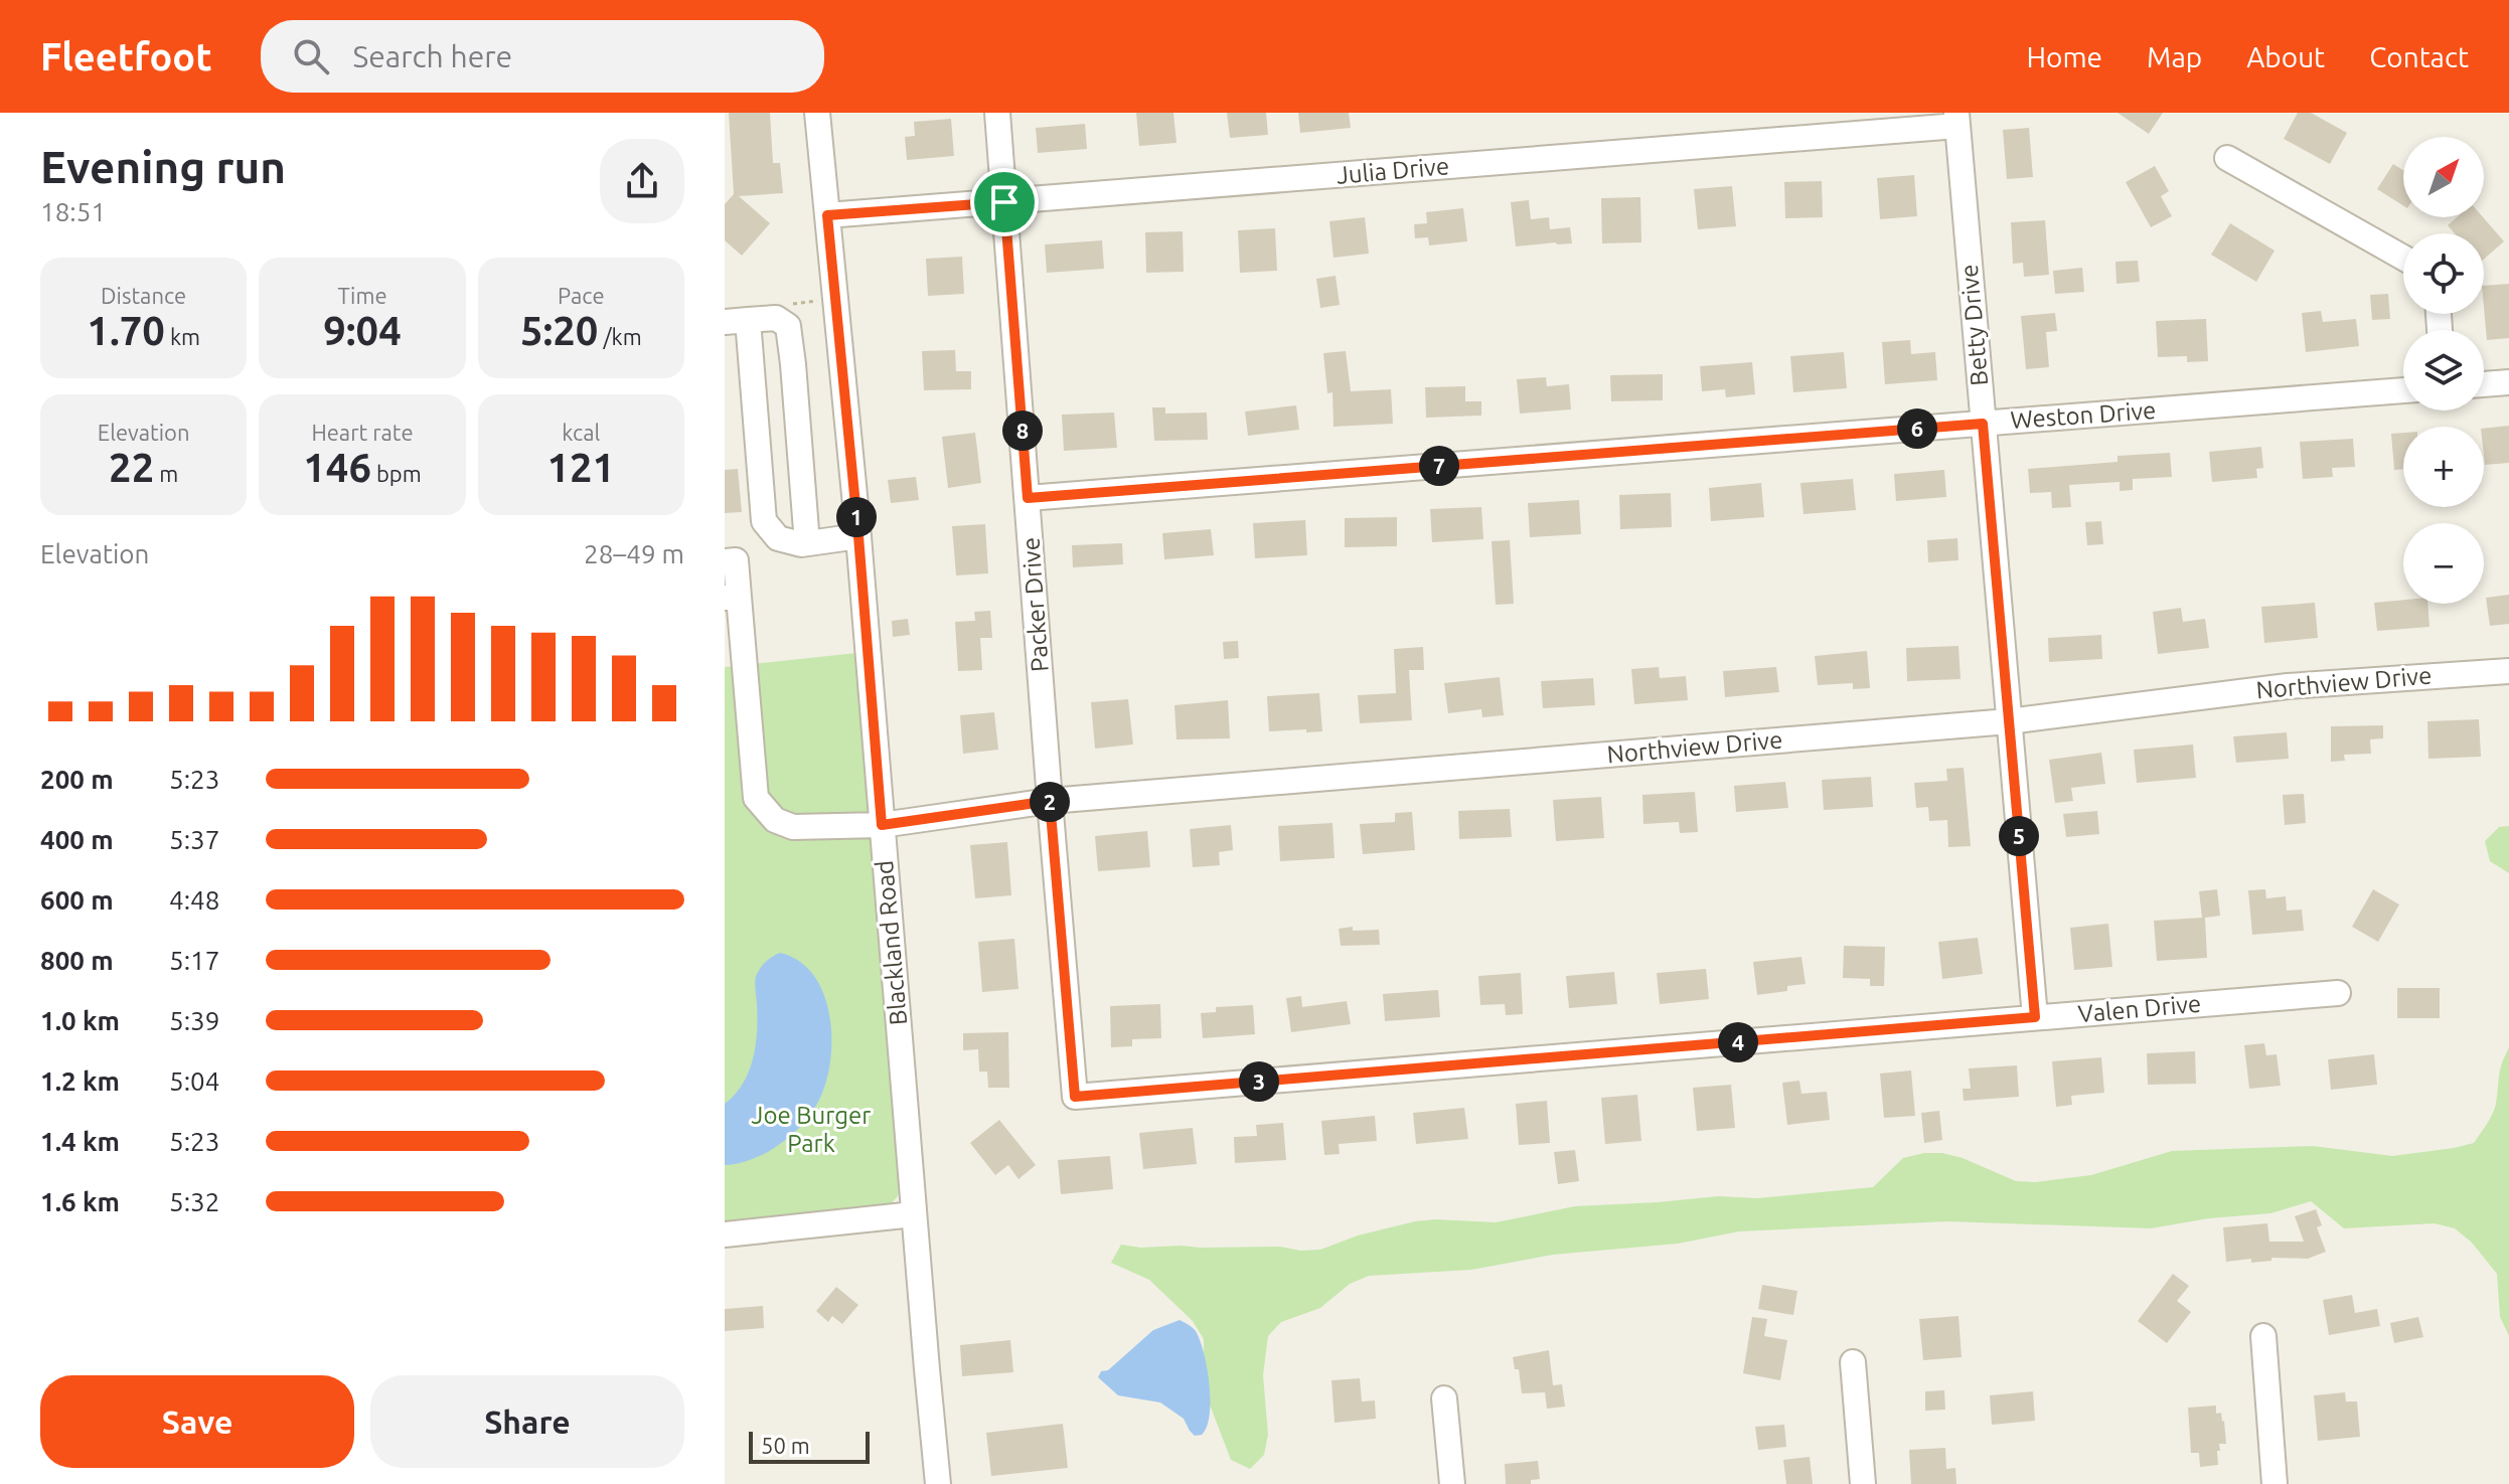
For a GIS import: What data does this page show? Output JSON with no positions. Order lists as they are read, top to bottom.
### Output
{
  "streets": {
    "street": [
      "Julia Drive",
      "Betty Drive",
      "Weston Drive",
      "Packer Drive",
      "Northview Drive",
      "Blackland Road",
      "Valen Drive"
    ]
  },
  "crossings": [
    ["Julia Drive", "Betty Drive"],
    ["Julia Drive", "Packer Drive"],
    ["Julia Drive", "Blackland Road"],
    ["Betty Drive", "Weston Drive"],
    ["Betty Drive", "Northview Drive"],
    ["Betty Drive", "Valen Drive"],
    ["Weston Drive", "Packer Drive"],
    ["Packer Drive", "Northview Drive"],
    ["Packer Drive", "Valen Drive"],
    ["Northview Drive", "Blackland Road"]
  ],
  "parks": ["Joe Burger Park"],
  "scale_bar": "50 m",
  "north": "top right",
  "page": {
    "header": "Fleetfoot",
    "search": "Search here",
    "nav": [
      "Home",
      "Map",
      "About",
      "Contact"
    ],
    "heading": ["Evening run", "18:51"],
    "map_buttons": ["+", "−"],
    "stats": [
      ["Distance", "1.70 km"],
      ["Time", "9:04"],
      ["Pace", "5:20 /km"],
      ["Elevation", "22 m"],
      ["Heart rate", "146 bpm"],
      ["kcal", "121"]
    ],
    "pins": [
      "6",
      "8",
      "7",
      "1",
      "2",
      "5",
      "4",
      "3"
    ],
    "chart": ["Elevation", "28–49 m"],
    "list": [
      {
        "name": "200 m",
        "note": "5:23"
      },
      {
        "name": "400 m",
        "note": "5:37"
      },
      {
        "name": "600 m",
        "note": "4:48"
      },
      {
        "name": "800 m",
        "note": "5:17"
      },
      {
        "name": "1.0 km",
        "note": "5:39"
      },
      {
        "name": "1.2 km",
        "note": "5:04"
      },
      {
        "name": "1.4 km",
        "note": "5:23"
      },
      {
        "name": "1.6 km",
        "note": "5:32"
      }
    ],
    "buttons": ["Save", "Share"],
    "scale": "50 m"
  }
}
